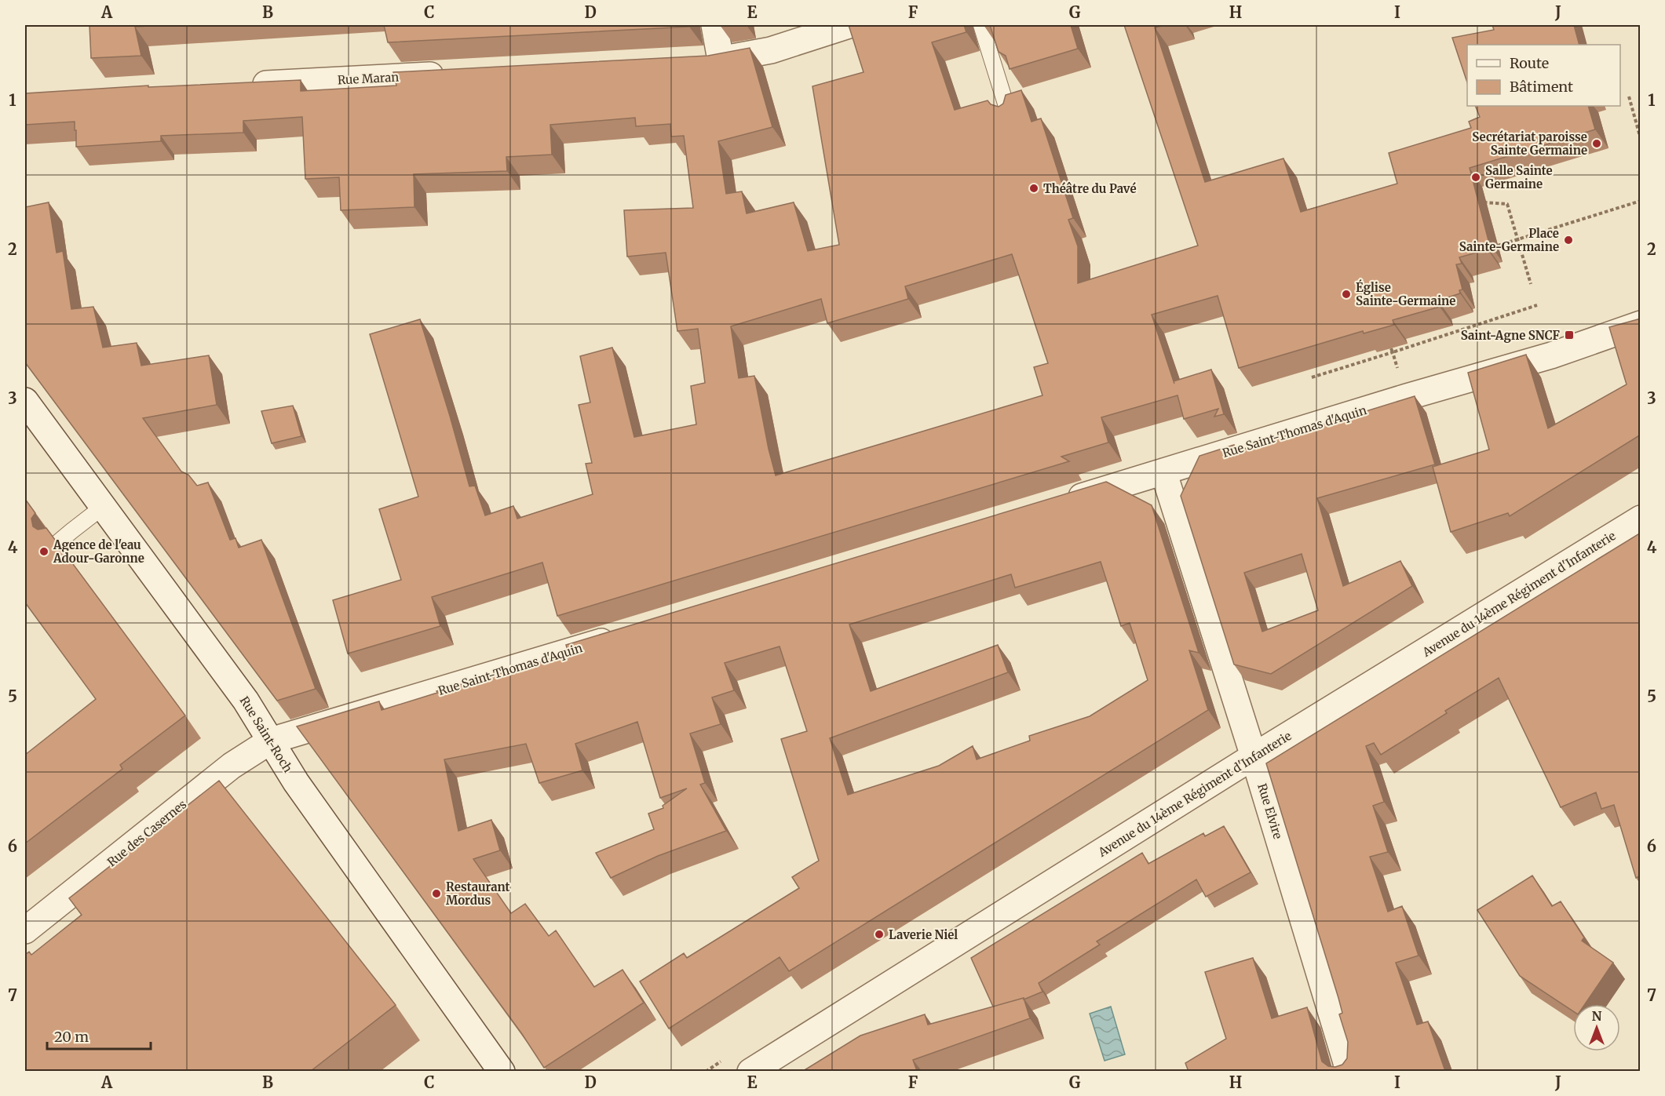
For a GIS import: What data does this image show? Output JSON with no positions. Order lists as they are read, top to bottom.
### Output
{
  "streets": {
    "street": [
      "Rue Maran",
      "Rue Saint-Thomas d'Aquin",
      "Avenue du 14ème Régiment d'Infanterie",
      "Rue Saint-Roch",
      "Rue Elvire",
      "Rue des Casernes"
    ]
  },
  "crossings": [
    ["Rue Saint-Thomas d'Aquin", "Rue Saint-Roch"],
    ["Rue Saint-Thomas d'Aquin", "Rue Elvire"],
    ["Rue Saint-Thomas d'Aquin", "Rue des Casernes"],
    ["Avenue du 14ème Régiment d'Infanterie", "Rue Elvire"],
    ["Rue Saint-Roch", "Rue des Casernes"]
  ],
  "places": {
    "other": [
      "Secrétariat paroisse Sainte Germaine",
      "Salle Sainte Germaine",
      "Théâtre du Pavé",
      "Place Sainte-Germaine",
      "Église Sainte-Germaine",
      "Agence de l'eau Adour-Garonne",
      "Restaurant Mordus",
      "Laverie Niel"
    ],
    "transit": ["Saint-Agne SNCF"]
  },
  "legend": ["Route", "Bâtiment"],
  "scale_bar": "20 m",
  "north": "top",
  "grid": {
    "columns": [
      "A",
      "B",
      "C",
      "D",
      "E",
      "F",
      "G",
      "H",
      "I",
      "J"
    ],
    "rows": [
      "1",
      "2",
      "3",
      "4",
      "5",
      "6",
      "7"
    ]
  }
}
